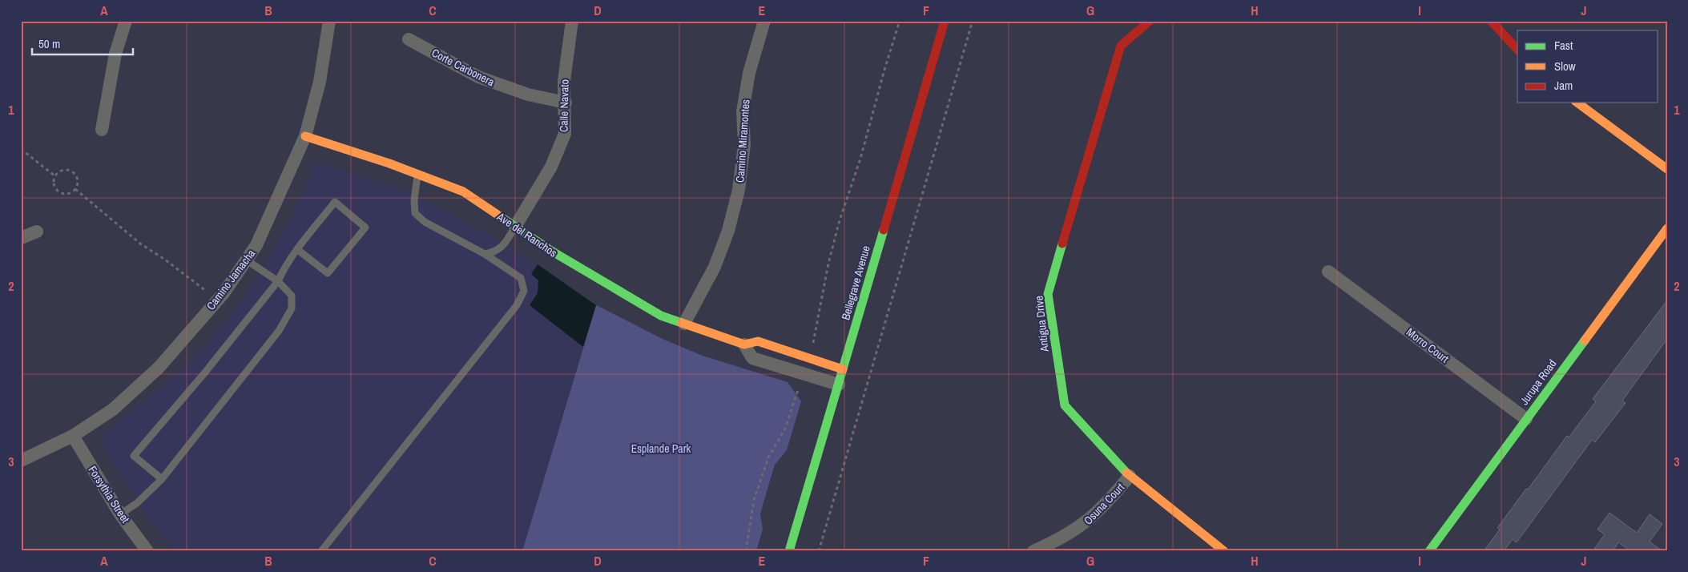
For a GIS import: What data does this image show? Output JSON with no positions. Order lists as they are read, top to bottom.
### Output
{
  "streets": {
    "street": [
      "Corte Carbonera",
      "Calle Navato",
      "Camino Miramontes",
      "Ave del Ranchos",
      "Camino Jamacha",
      "Bellegrave Avenue",
      "Antigua Drive",
      "Morro Court",
      "Jurupa Road",
      "Forsythia Street",
      "Osuna Court"
    ]
  },
  "crossings": [
    ["Corte Carbonera", "Calle Navato"],
    ["Calle Navato", "Ave del Ranchos"],
    ["Camino Miramontes", "Ave del Ranchos"],
    ["Ave del Ranchos", "Camino Jamacha"],
    ["Ave del Ranchos", "Bellegrave Avenue"],
    ["Camino Jamacha", "Forsythia Street"],
    ["Antigua Drive", "Osuna Court"],
    ["Morro Court", "Jurupa Road"]
  ],
  "parks": ["Esplande Park"],
  "legend": ["Fast", "Slow", "Jam"],
  "scale_bar": "50 m",
  "grid": {
    "columns": [
      "A",
      "B",
      "C",
      "D",
      "E",
      "F",
      "G",
      "H",
      "I",
      "J"
    ],
    "rows": ["1", "2", "3"]
  }
}
